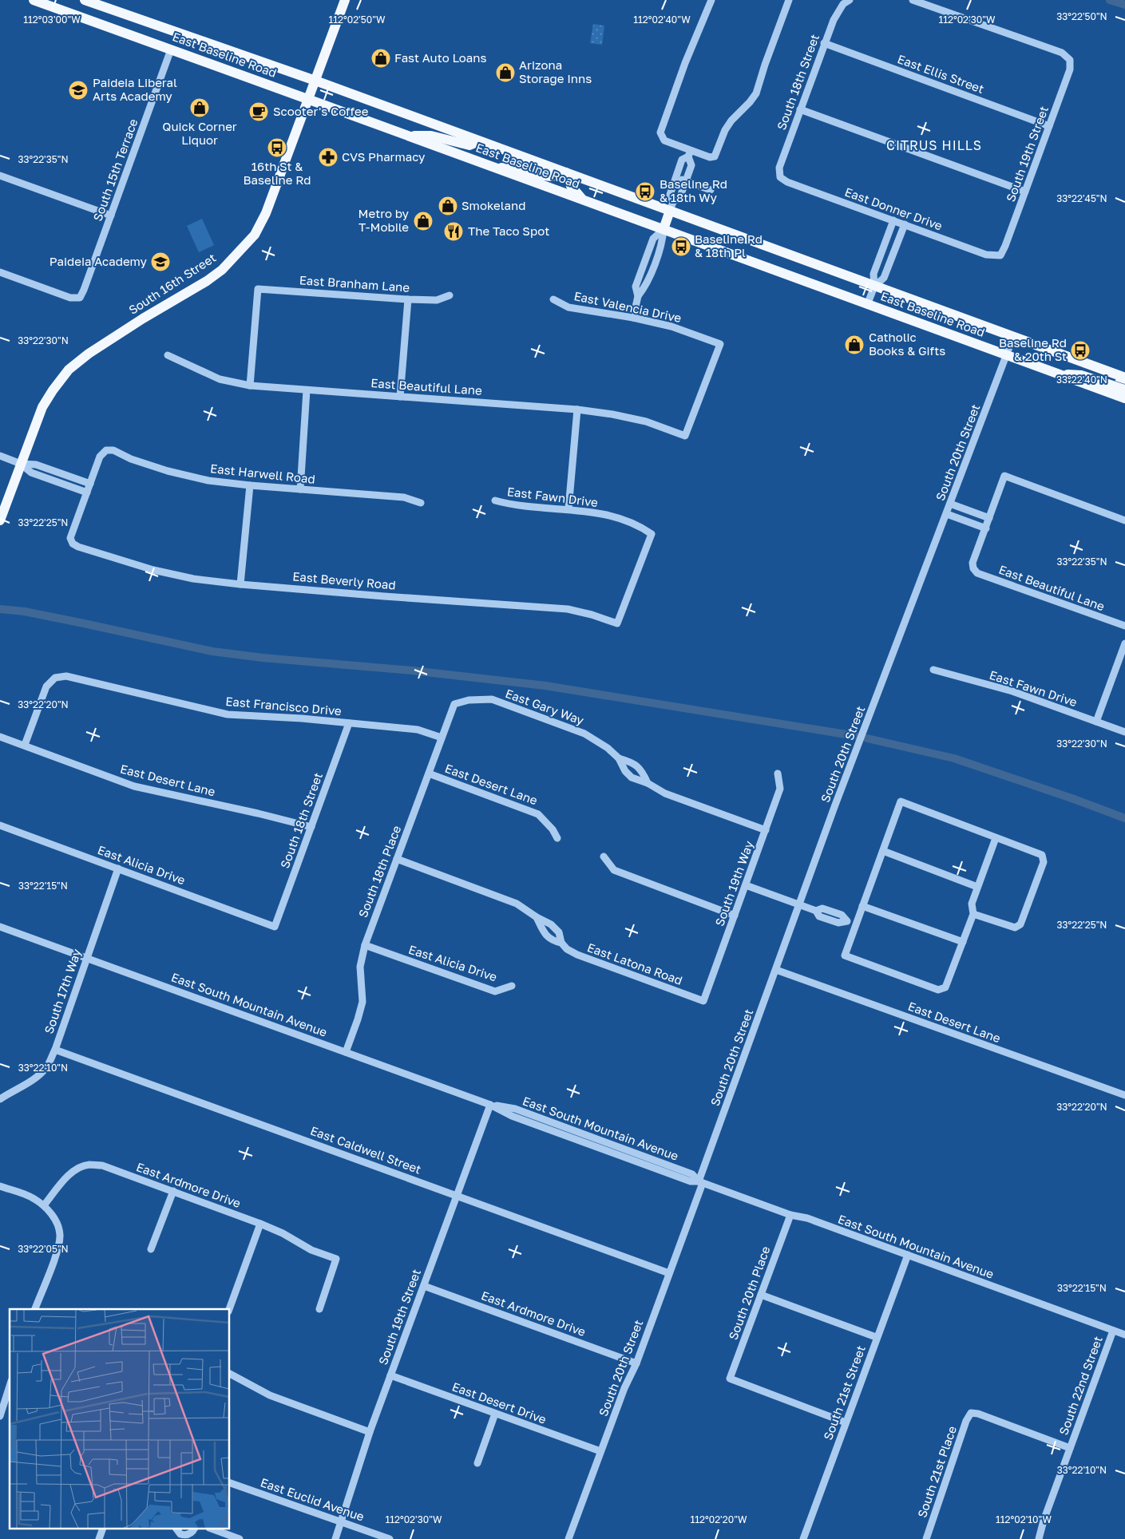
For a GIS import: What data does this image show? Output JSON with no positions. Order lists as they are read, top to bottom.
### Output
{
  "streets": {
    "main road": ["East Baseline Road", "South 16th Street"],
    "street": [
      "East Ellis Street",
      "South 18th Street",
      "South 19th Street",
      "South 15th Terrace",
      "East Donner Drive",
      "East Branham Lane",
      "East Valencia Drive",
      "East Beautiful Lane",
      "South 20th Street",
      "East Harwell Road",
      "East Fawn Drive",
      "East Beverly Road",
      "East Francisco Drive",
      "East Gary Way",
      "East Desert Lane",
      "East Alicia Drive",
      "South 18th Place",
      "South 19th Way",
      "East Latona Road",
      "South 17th Way",
      "East South Mountain Avenue",
      "East Caldwell Street",
      "East Ardmore Drive",
      "South 20th Place",
      "South 22nd Street",
      "South 21st Street",
      "East Desert Drive",
      "South 21st Place",
      "East Euclid Avenue"
    ]
  },
  "crossings": [
    ["East Baseline Road", "South 15th Terrace"],
    ["East Baseline Road", "South 16th Street"],
    ["East Baseline Road", "South 20th Street"],
    ["East Ellis Street", "South 18th Street"],
    ["East Ellis Street", "South 19th Street"],
    ["South 18th Street", "East Donner Drive"],
    ["South 18th Street", "East Francisco Drive"],
    ["South 18th Street", "East Desert Lane"],
    ["South 18th Street", "East Alicia Drive"],
    ["South 19th Street", "East Donner Drive"],
    ["South 19th Street", "East South Mountain Avenue"],
    ["South 19th Street", "East Caldwell Street"],
    ["South 19th Street", "East Ardmore Drive"],
    ["South 19th Street", "East Desert Drive"],
    ["South 19th Street", "East Euclid Avenue"],
    ["East Branham Lane", "East Beautiful Lane"],
    ["East Valencia Drive", "East Beautiful Lane"],
    ["South 20th Street", "East Desert Lane"],
    ["South 20th Street", "East South Mountain Avenue"],
    ["South 20th Street", "East Caldwell Street"],
    ["South 20th Street", "East Ardmore Drive"],
    ["South 20th Street", "East Desert Drive"],
    ["East Fawn Drive", "East Beverly Road"],
    ["East Francisco Drive", "East Desert Lane"],
    ["East Francisco Drive", "South 18th Place"],
    ["East Gary Way", "South 18th Place"],
    ["East Gary Way", "South 19th Way"],
    ["East Desert Lane", "South 18th Place"],
    ["East Alicia Drive", "South 18th Place"],
    ["East Alicia Drive", "South 17th Way"],
    ["South 18th Place", "East Latona Road"],
    ["South 18th Place", "East South Mountain Avenue"],
    ["South 19th Way", "East Latona Road"],
    ["South 17th Way", "East South Mountain Avenue"],
    ["South 17th Way", "East Caldwell Street"],
    ["East South Mountain Avenue", "South 20th Place"],
    ["East South Mountain Avenue", "South 22nd Street"],
    ["East South Mountain Avenue", "South 21st Street"],
    ["South 20th Place", "South 21st Street"],
    ["South 22nd Street", "South 21st Place"]
  ],
  "districts": ["CITRUS HILLS"],
  "places": {
    "shop": [
      "Fast Auto Loans",
      "Arizona Storage Inns",
      "Quick Corner Liquor",
      "Smokeland",
      "Metro by T-Mobile",
      "Catholic Books & Gifts"
    ],
    "school or university": ["Paideia Liberal Arts Academy", "Paideia Academy"],
    "cafe": ["Scooter's Coffee"],
    "bus stop": [
      "16th St & Baseline Rd",
      "Baseline Rd & 18th Wy",
      "Baseline Rd & 18th Pl",
      "Baseline Rd & 20th St"
    ],
    "pharmacy": ["CVS Pharmacy"],
    "restaurant": ["The Taco Spot"]
  },
  "coordinates": [
    "33°22'50\"N",
    "112°03'00\"W",
    "112°02'50\"W",
    "112°02'40\"W",
    "112°02'30\"W",
    "33°22'35\"N",
    "33°22'45\"N",
    "33°22'30\"N",
    "33°22'40\"N",
    "33°22'25\"N",
    "33°22'20\"N",
    "33°22'15\"N",
    "33°22'10\"N",
    "33°22'05\"N",
    "112°02'20\"W",
    "112°02'10\"W"
  ]
}
